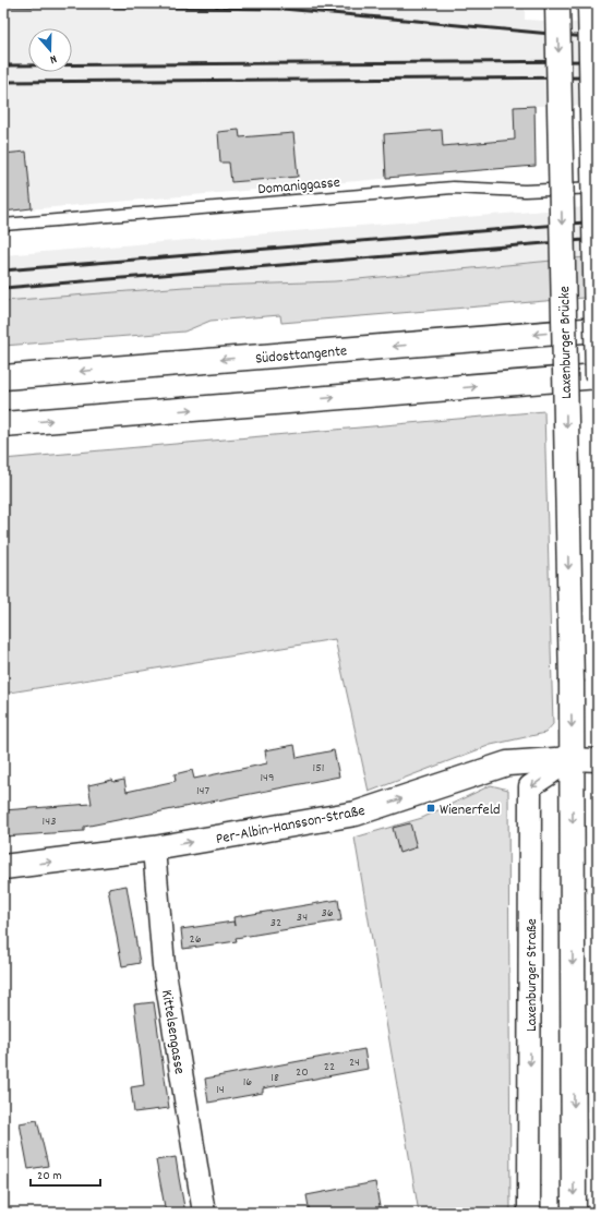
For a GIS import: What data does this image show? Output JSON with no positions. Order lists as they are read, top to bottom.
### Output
{
  "streets": {
    "main road": ["Laxenburger Brücke", "Südosttangente", "Per-Albin-Hansson-Straße"],
    "street": ["Laxenburger Straße", "Kittelsengasse"],
    "lane": ["Domaniggasse"]
  },
  "crossings": [
    ["Laxenburger Brücke", "Per-Albin-Hansson-Straße"],
    ["Laxenburger Brücke", "Laxenburger Straße"],
    ["Per-Albin-Hansson-Straße", "Laxenburger Straße"],
    ["Per-Albin-Hansson-Straße", "Kittelsengasse"]
  ],
  "one_way": ["Per-Albin-Hansson-Straße", "Laxenburger Straße"],
  "places": {
    "transit": ["Wienerfeld"]
  },
  "house_numbers": [
    "151",
    "149",
    "147",
    "143",
    "36",
    "34",
    "32",
    "26",
    "24",
    "22",
    "20",
    "18",
    "16",
    "14"
  ],
  "scale_bar": "20 m",
  "north": "bottom"
}
